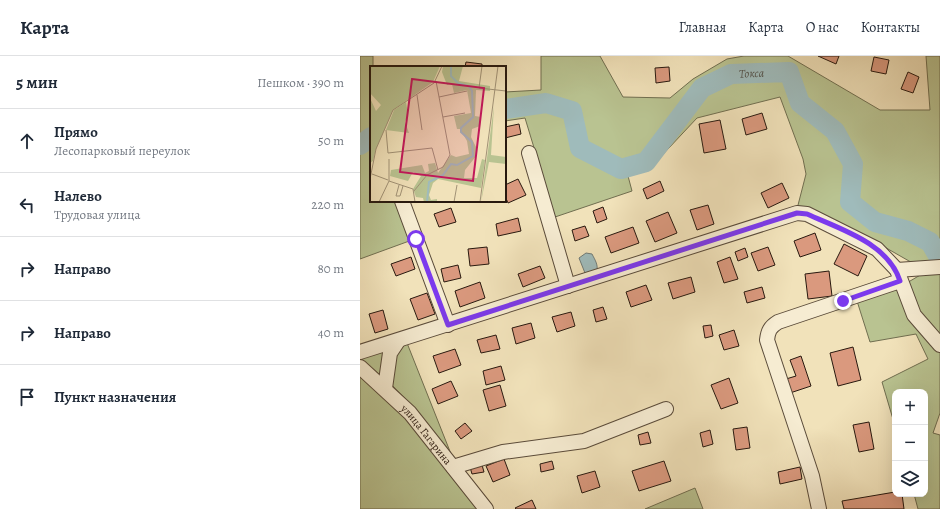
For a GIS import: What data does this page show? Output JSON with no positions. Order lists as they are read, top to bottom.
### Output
{
  "streets": {
    "street": ["улица Гагарина"]
  },
  "water": ["Токса"],
  "page": {
    "header": "Карта",
    "nav": [
      "Главная",
      "Карта",
      "О нас",
      "Контакты"
    ],
    "heading": ["5 мин", "Пешком · 390 m"],
    "list": [
      ["Прямо", "Лесопарковый переулок", "50 m"],
      ["Налево", "Трудовая улица", "220 m"],
      ["Направо", "80 m"],
      ["Направо", "40 m"],
      "Пункт назначения"
    ],
    "map_buttons": ["+", "−"]
  }
}
